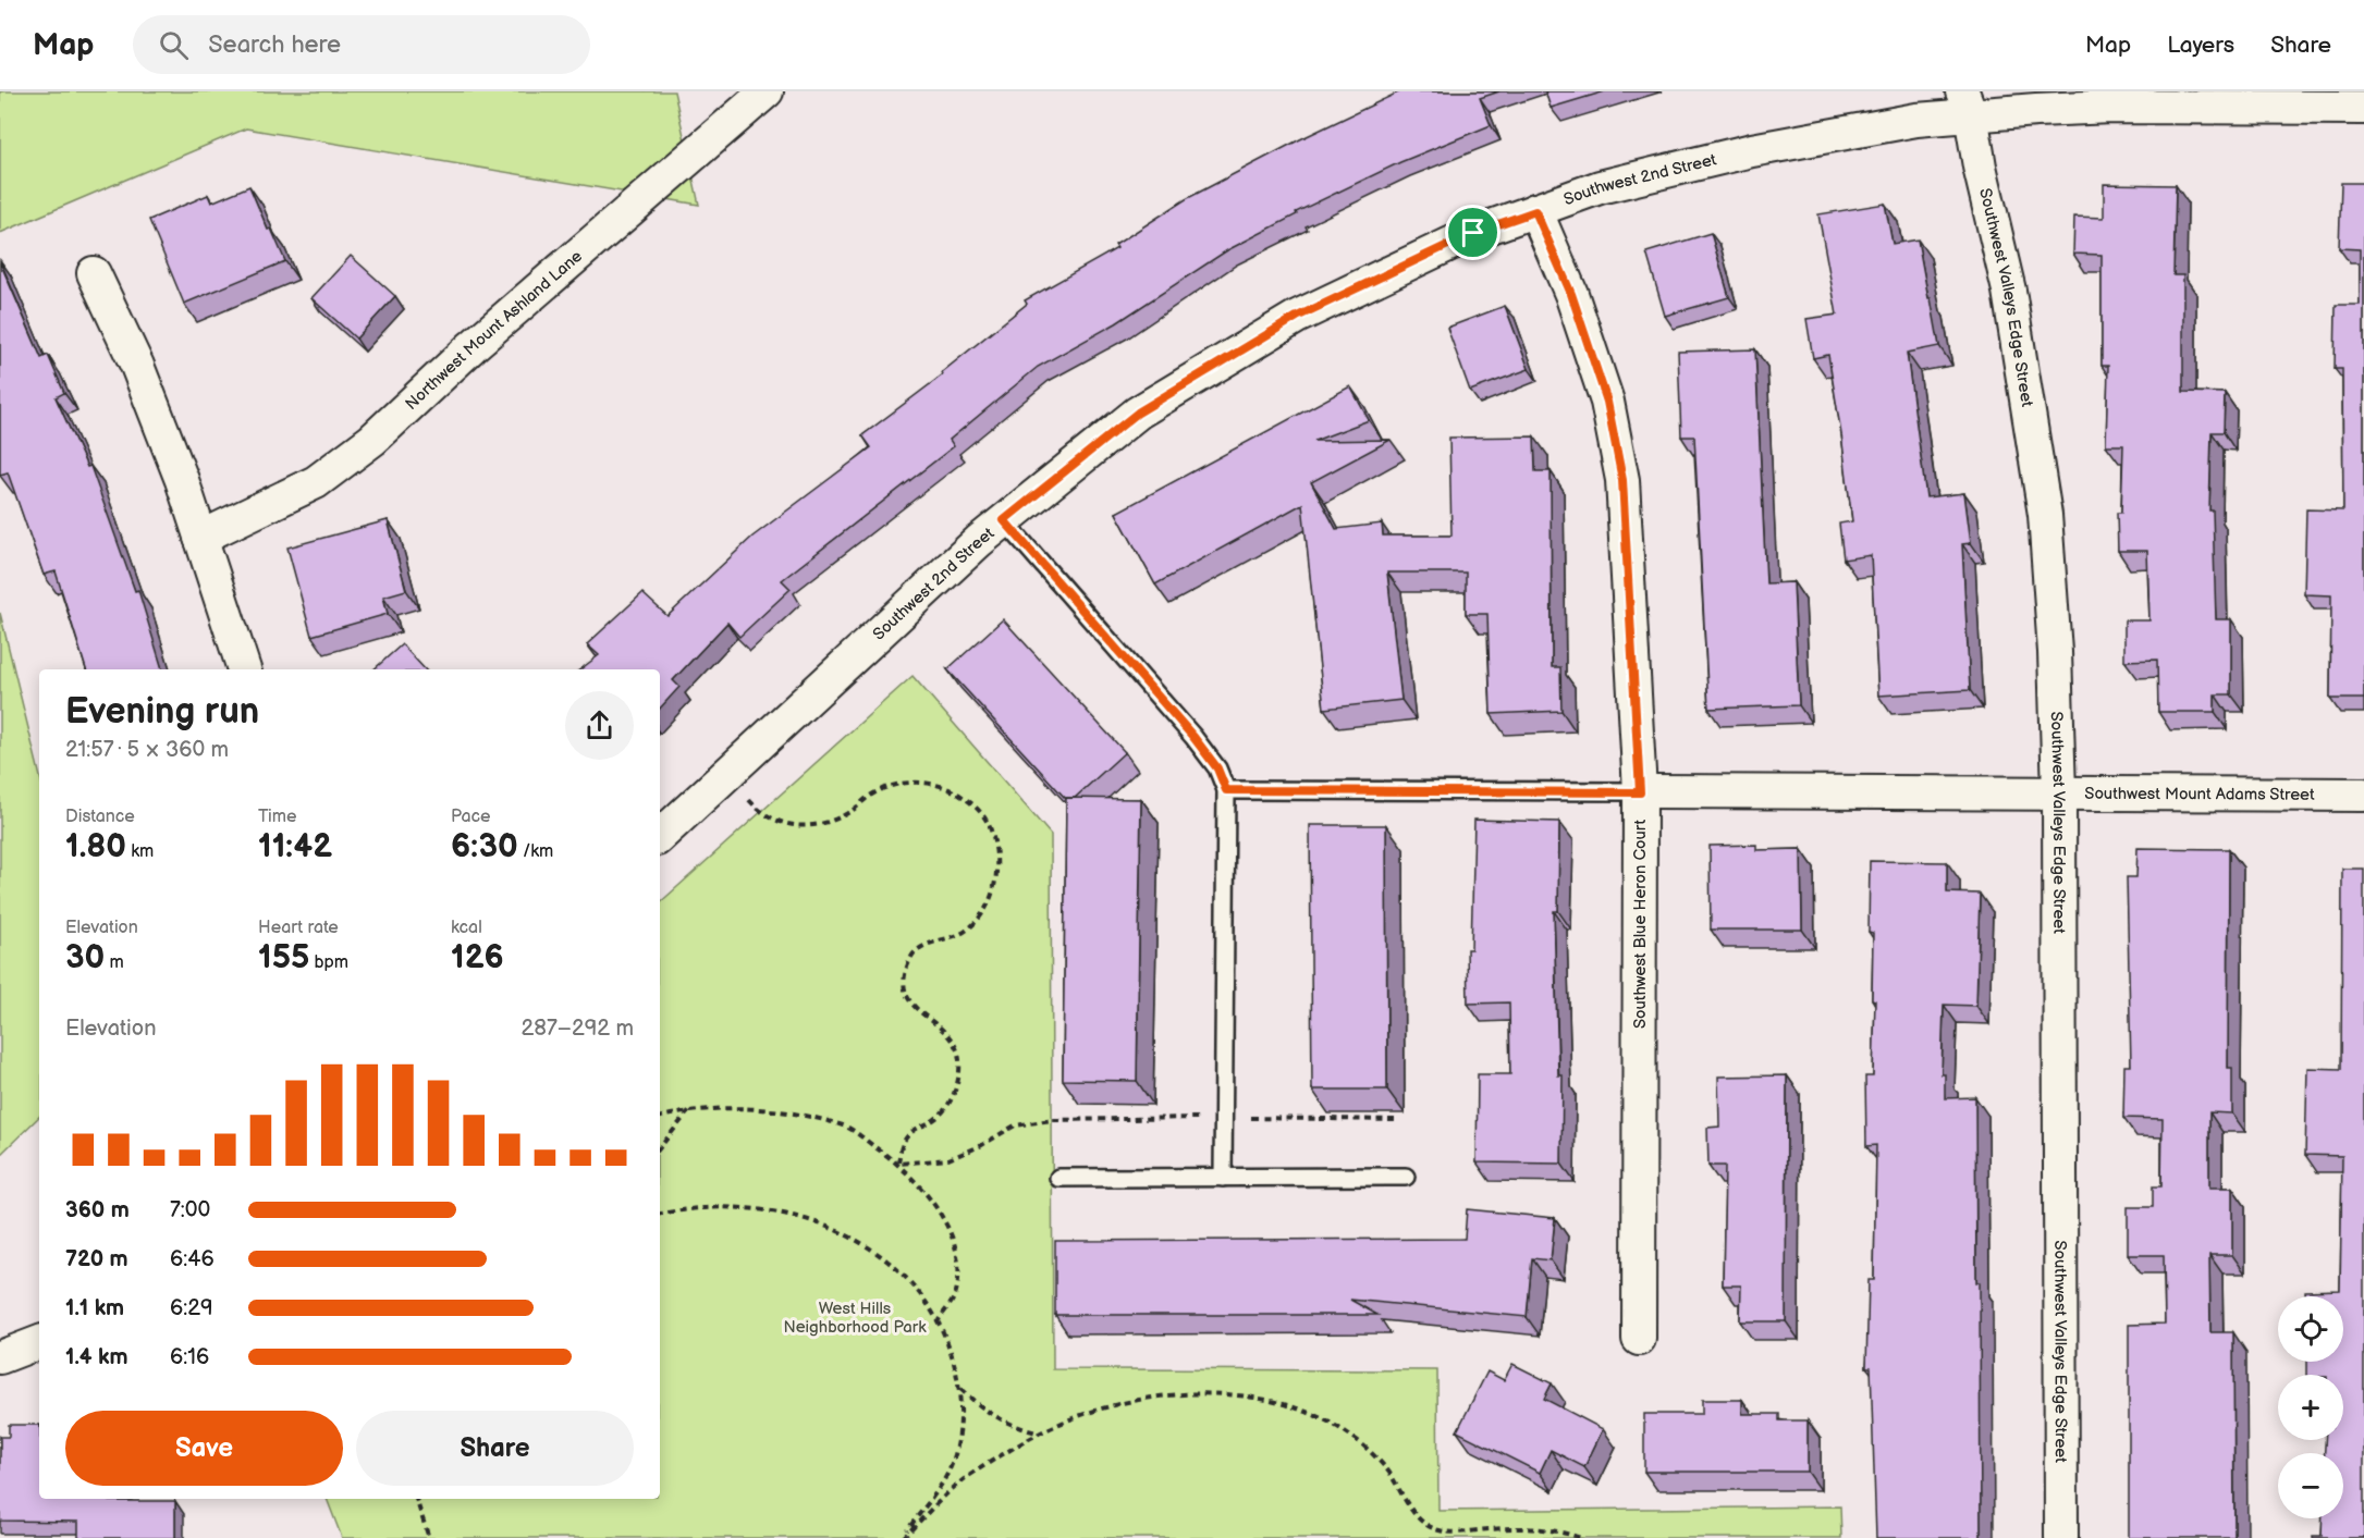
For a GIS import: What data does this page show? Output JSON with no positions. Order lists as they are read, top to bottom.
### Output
{
  "streets": {
    "street": [
      "Southwest 2nd Street",
      "Southwest Valleys Edge Street",
      "Northwest Mount Ashland Lane",
      "Southwest Mount Adams Street",
      "Southwest Blue Heron Court"
    ]
  },
  "crossings": [
    ["Southwest 2nd Street", "Southwest Valleys Edge Street"],
    ["Southwest 2nd Street", "Southwest Blue Heron Court"],
    ["Southwest Valleys Edge Street", "Southwest Mount Adams Street"],
    ["Southwest Mount Adams Street", "Southwest Blue Heron Court"]
  ],
  "parks": ["West Hills Neighborhood Park"],
  "page": {
    "header": "Map",
    "search": "Search here",
    "nav": ["Map", "Layers", "Share"],
    "heading": ["Evening run", "21:57 · 5 × 360 m"],
    "stats": [
      ["Distance", "1.80 km"],
      ["Time", "11:42"],
      ["Pace", "6:30 /km"],
      ["Elevation", "30 m"],
      ["Heart rate", "155 bpm"],
      ["kcal", "126"]
    ],
    "chart": ["Elevation", "287–292 m"],
    "list": [
      {
        "name": "360 m",
        "note": "7:00"
      },
      {
        "name": "720 m",
        "note": "6:46"
      },
      {
        "name": "1.1 km",
        "note": "6:29"
      },
      {
        "name": "1.4 km",
        "note": "6:16"
      }
    ],
    "map_buttons": ["+", "−"],
    "buttons": ["Save", "Share"]
  }
}
